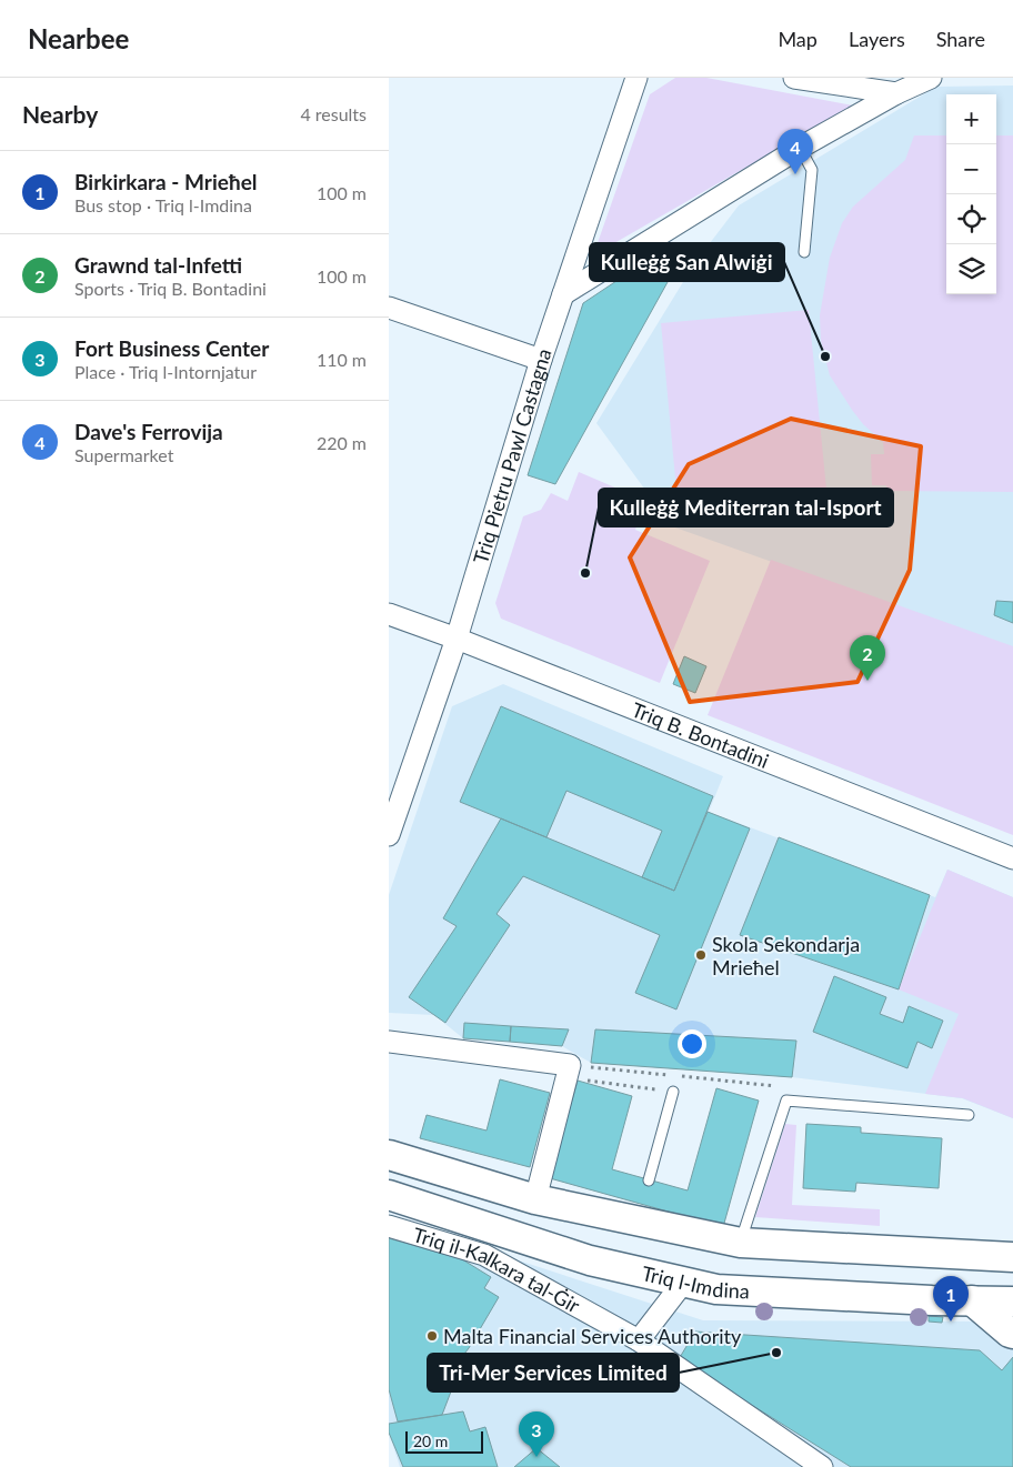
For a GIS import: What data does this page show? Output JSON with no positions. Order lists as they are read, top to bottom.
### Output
{
  "streets": {
    "main road": ["Triq l-Imdina"],
    "street": ["Triq Pietru Pawl Castagna", "Triq B. Bontadini", "Triq il-Kalkara tal-Ġir"]
  },
  "crossings": [
    ["Triq Pietru Pawl Castagna", "Triq B. Bontadini"]
  ],
  "places": [
    "Kulleġġ San Alwiġi",
    "Kulleġġ Mediterran tal-Isport",
    "Skola Sekondarja Mrieħel",
    "Malta Financial Services Authority",
    "Tri-Mer Services Limited"
  ],
  "scale_bar": "20 m",
  "page": {
    "header": "Nearbee",
    "nav": ["Map", "Layers", "Share"],
    "heading": ["Nearby", "4 results"],
    "map_buttons": ["+", "−"],
    "pins": [
      "4",
      "2",
      "1",
      "3"
    ],
    "list": [
      {
        "mark": "1",
        "name": "Birkirkara - Mrieħel",
        "note": "Bus stop · Triq l-Imdina",
        "value": "100 m"
      },
      {
        "mark": "2",
        "name": "Grawnd tal-Infetti",
        "note": "Sports · Triq B. Bontadini",
        "value": "100 m"
      },
      {
        "mark": "3",
        "name": "Fort Business Center",
        "note": "Place · Triq l-Intornjatur",
        "value": "110 m"
      },
      {
        "mark": "4",
        "name": "Dave's Ferrovija",
        "note": "Supermarket",
        "value": "220 m"
      }
    ],
    "scale": "20 m"
  }
}
